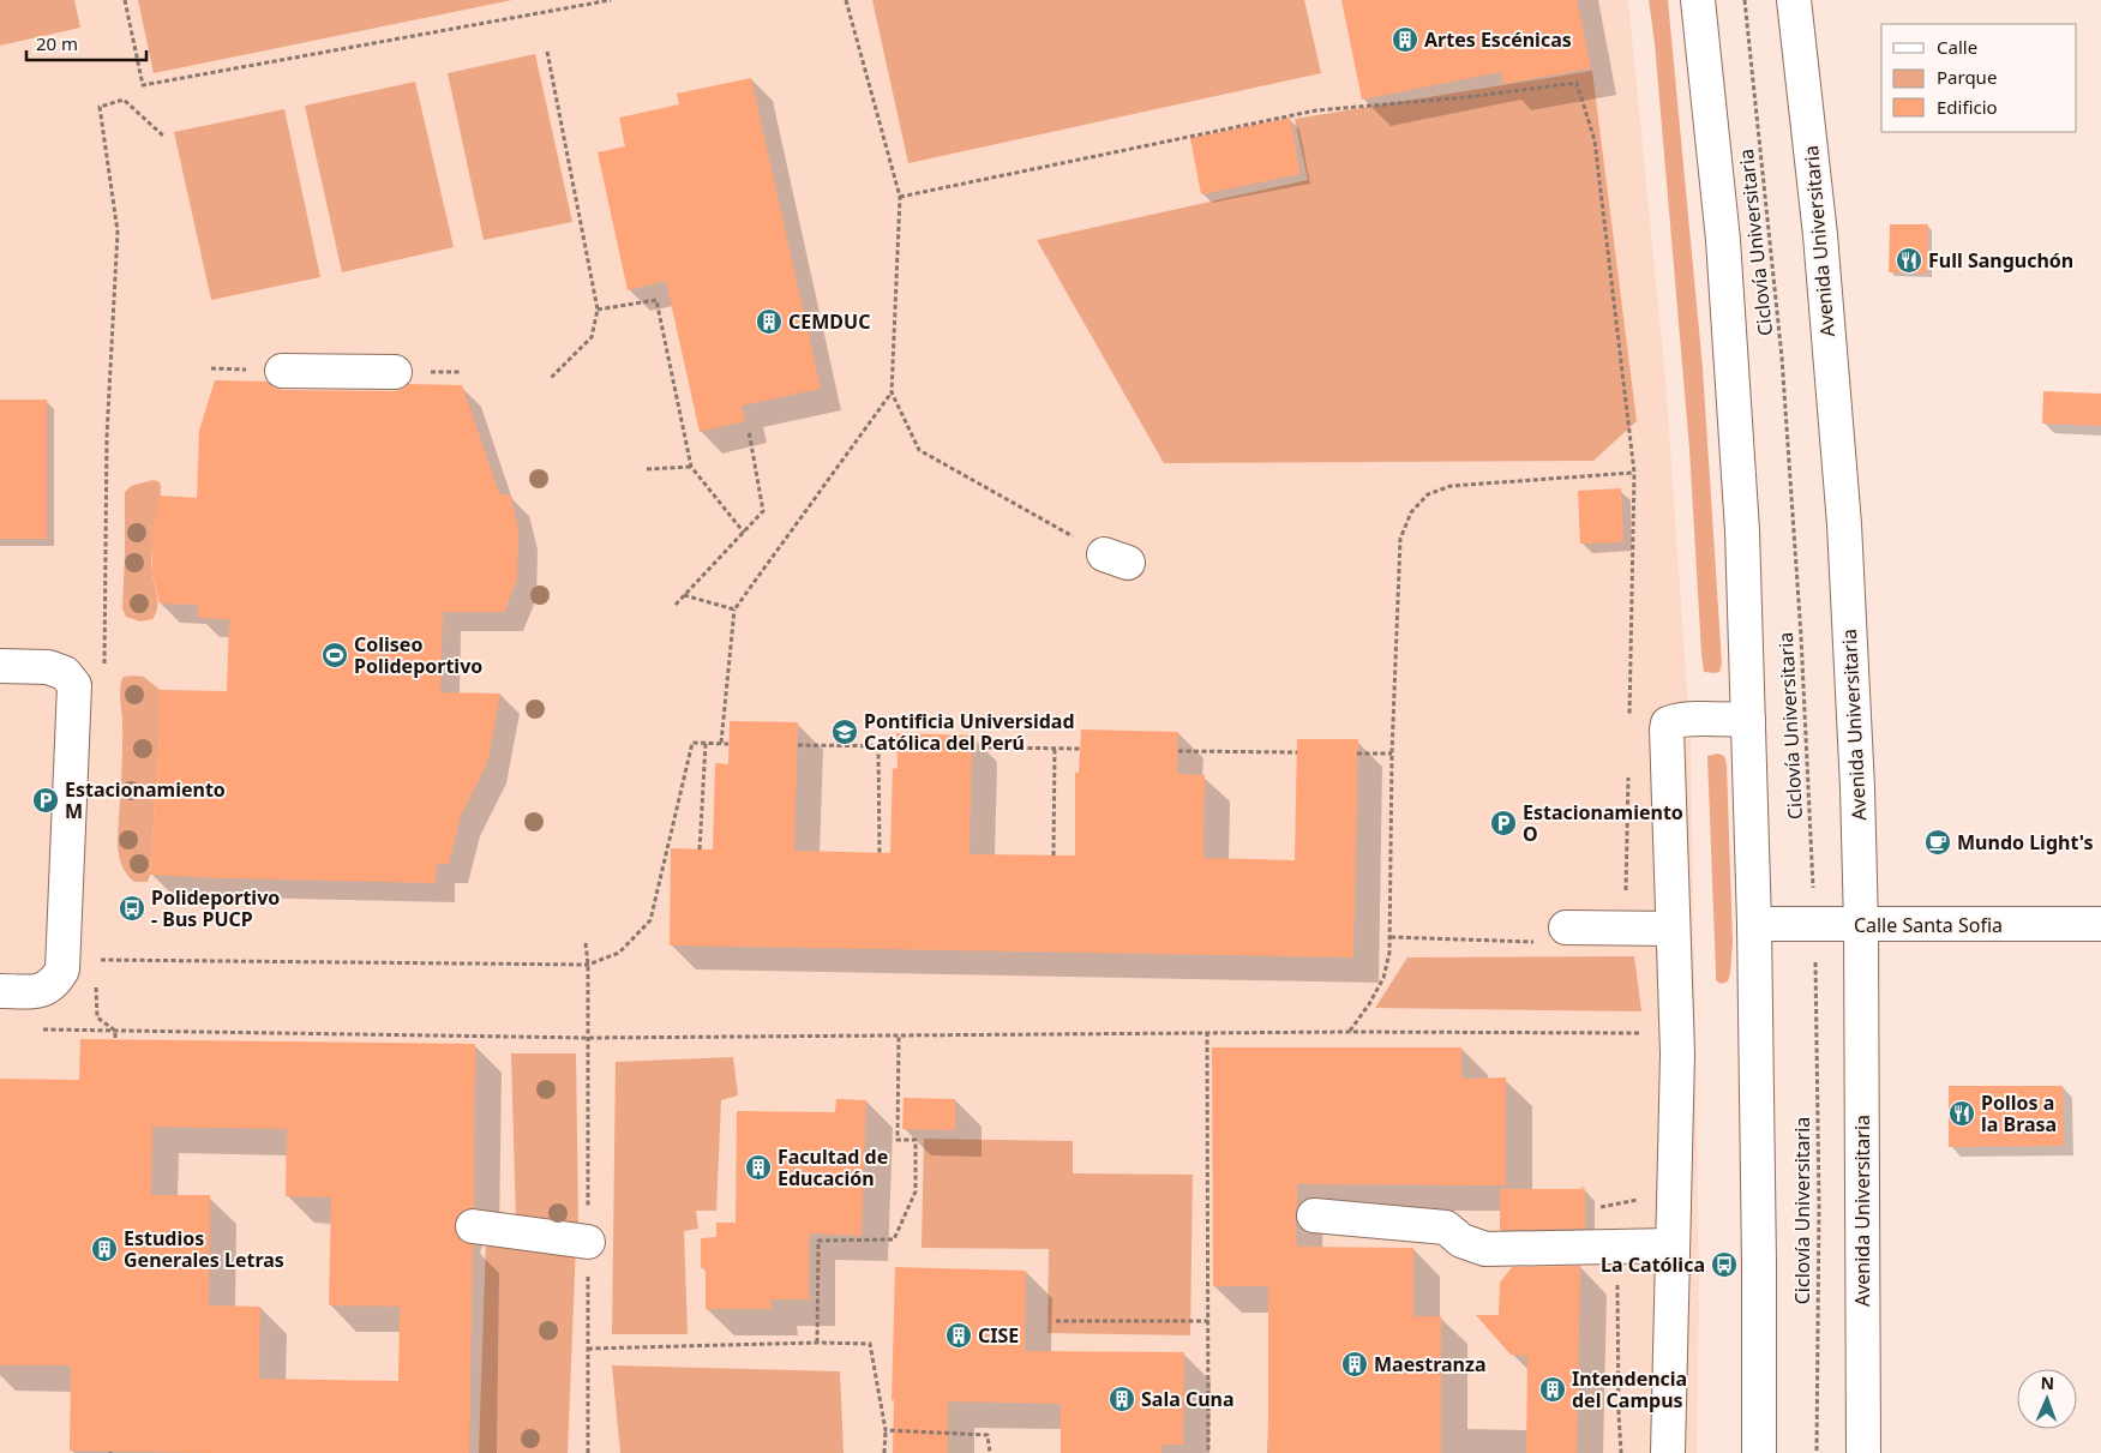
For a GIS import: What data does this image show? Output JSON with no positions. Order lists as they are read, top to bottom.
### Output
{
  "streets": {
    "main road": ["Avenida Universitaria", "Calle Santa Sofia"],
    "path": ["Ciclovía Universitaria"]
  },
  "crossings": [
    ["Avenida Universitaria", "Calle Santa Sofia"],
    ["Ciclovía Universitaria", "Calle Santa Sofia"]
  ],
  "places": {
    "building": [
      "Artes Escénicas",
      "CEMDUC",
      "Facultad de Educación",
      "Estudios Generales Letras",
      "CISE",
      "Maestranza",
      "Intendencia del Campus",
      "Sala Cuna"
    ],
    "restaurant": ["Full Sanguchón", "Pollos a la Brasa"],
    "sports": ["Coliseo Polideportivo"],
    "school or university": ["Pontificia Universidad Católica del Perú"],
    "parking": ["Estacionamiento M", "Estacionamiento O"],
    "cafe": ["Mundo Light's"],
    "bus stop": ["Polideportivo - Bus PUCP", "La Católica"]
  },
  "legend": ["Calle", "Parque", "Edificio"],
  "scale_bar": "20 m",
  "north": "top"
}
